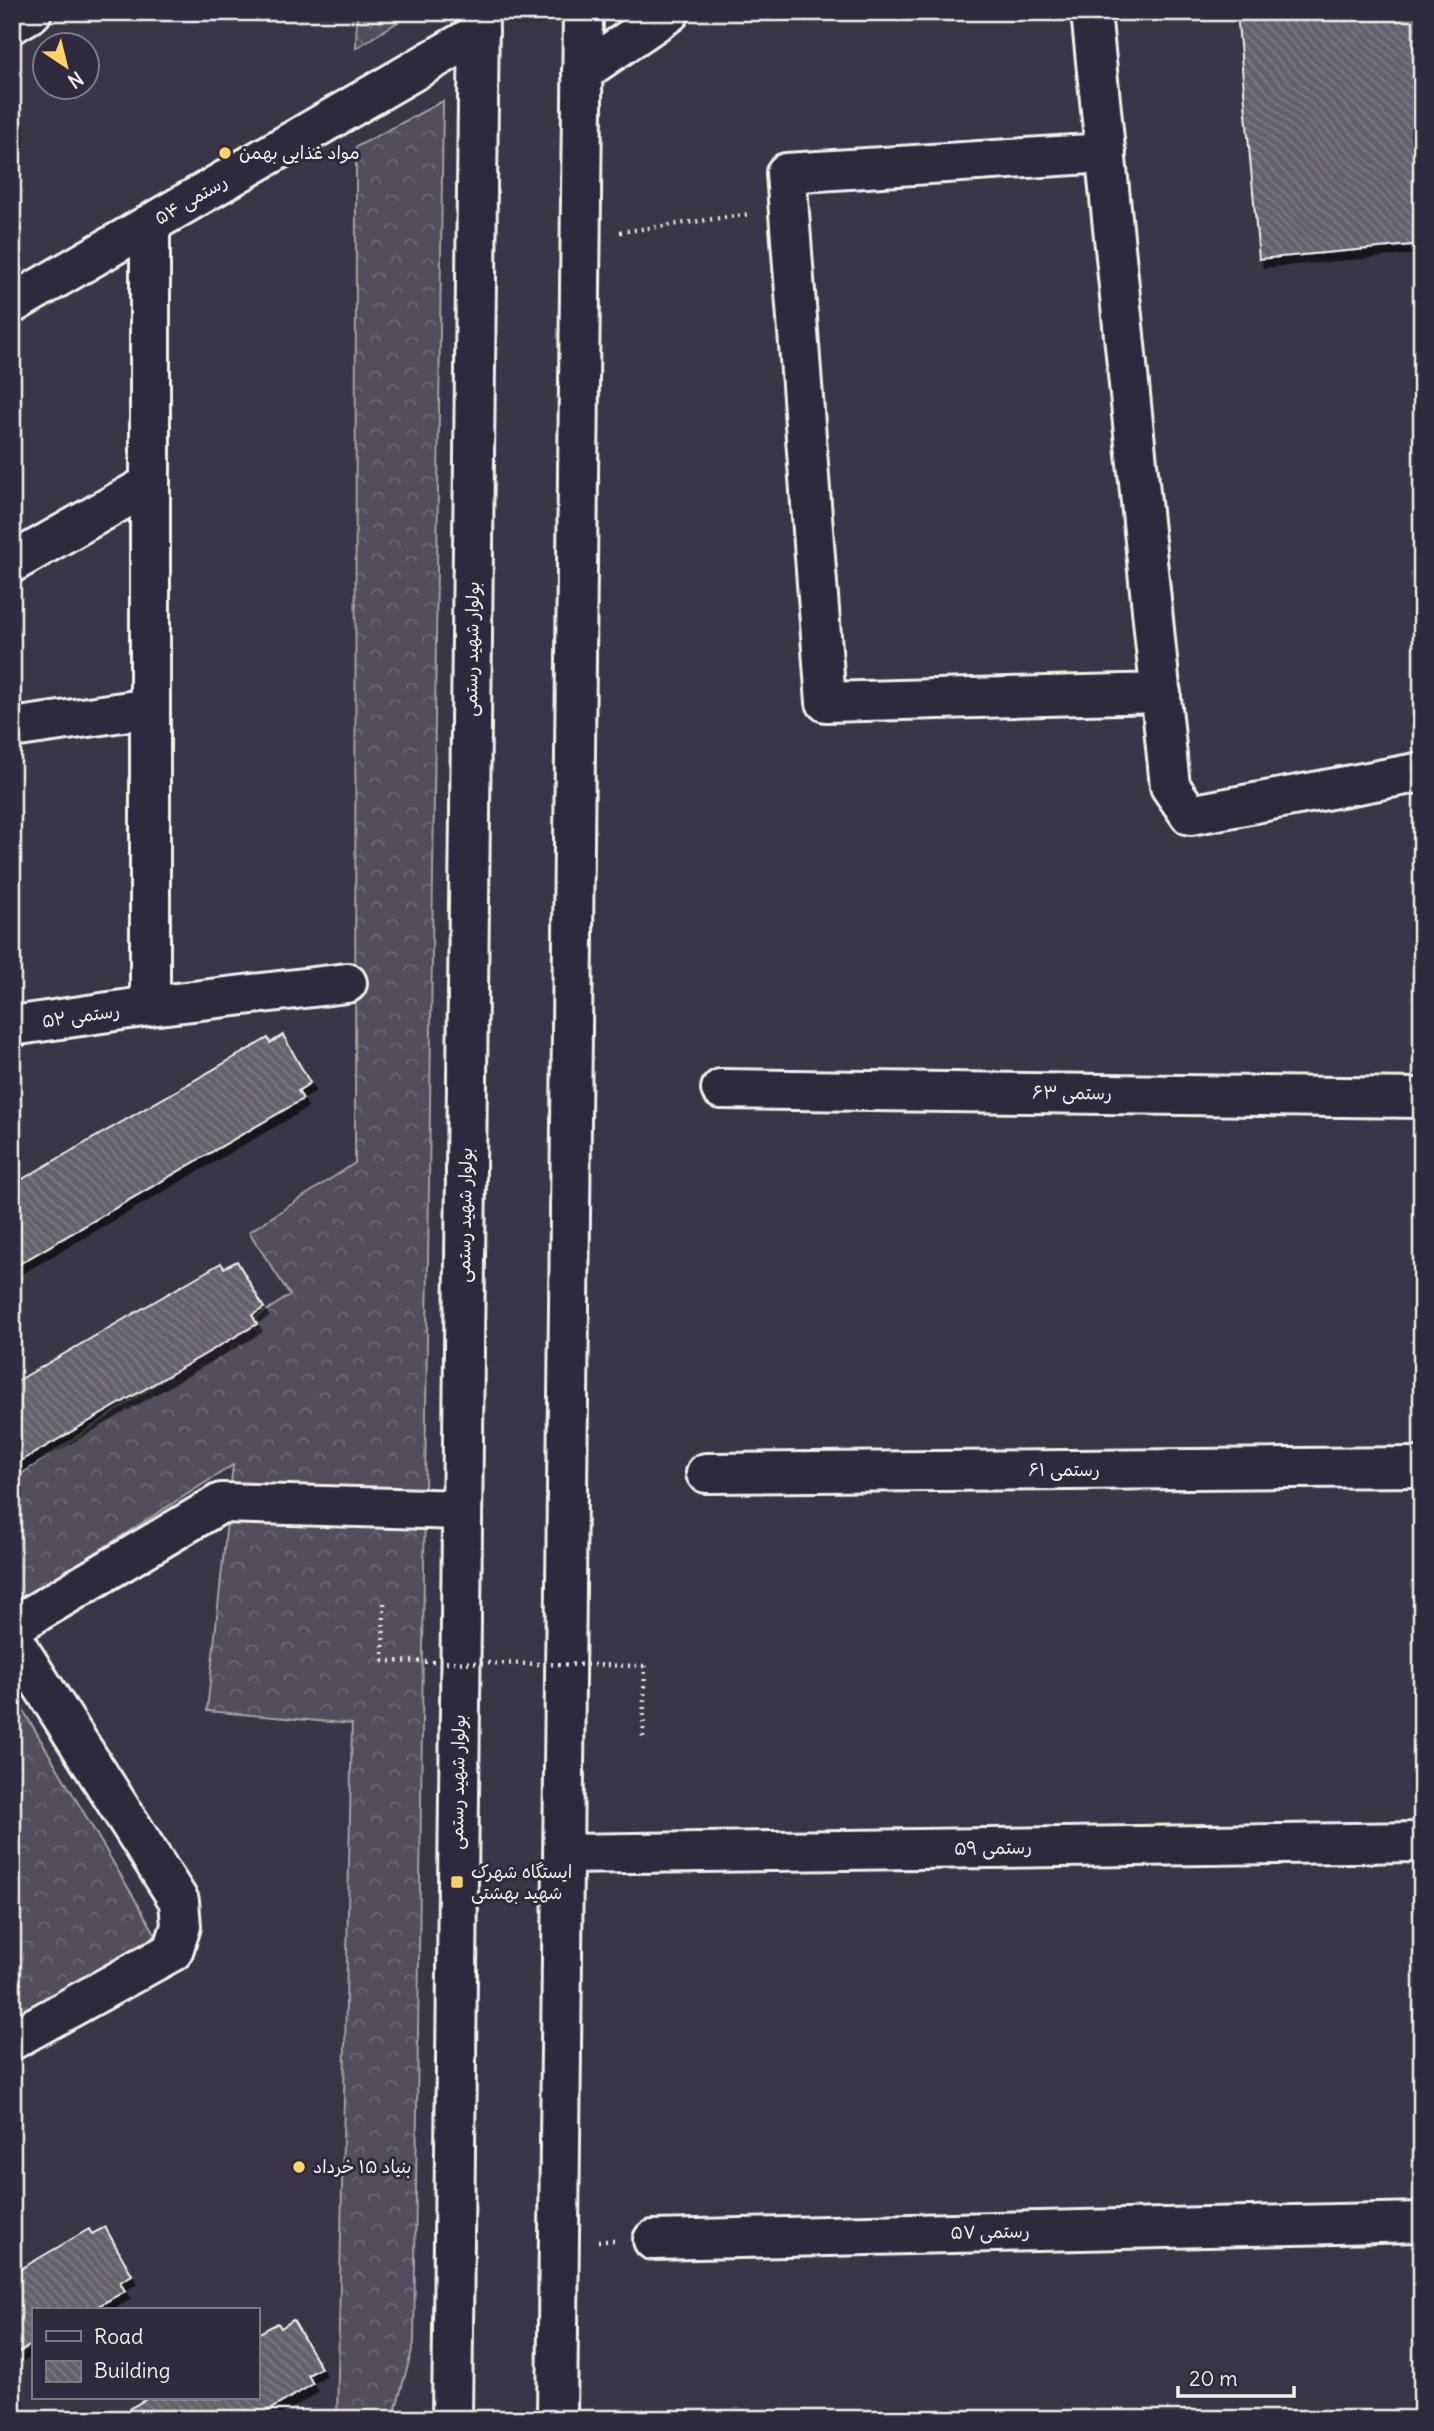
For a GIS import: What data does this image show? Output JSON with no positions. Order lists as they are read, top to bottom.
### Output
{
  "streets": {
    "street": [
      "رستمی ۵۴",
      "بولوار شهید رستمی",
      "رستمی ۵۲",
      "رستمی ۶۳",
      "رستمی ۶۱",
      "رستمی ۵۹",
      "رستمی ۵۷"
    ]
  },
  "crossings": [
    ["رستمی ۵۴", "بولوار شهید رستمی"]
  ],
  "places": {
    "other": ["مواد غذایی بهمن", "بنیاد ۱۵ خرداد"],
    "transit": ["ایستگاه شهرک شهید بهشتی"]
  },
  "legend": ["Road", "Building"],
  "scale_bar": "20 m",
  "north": "bottom right"
}
